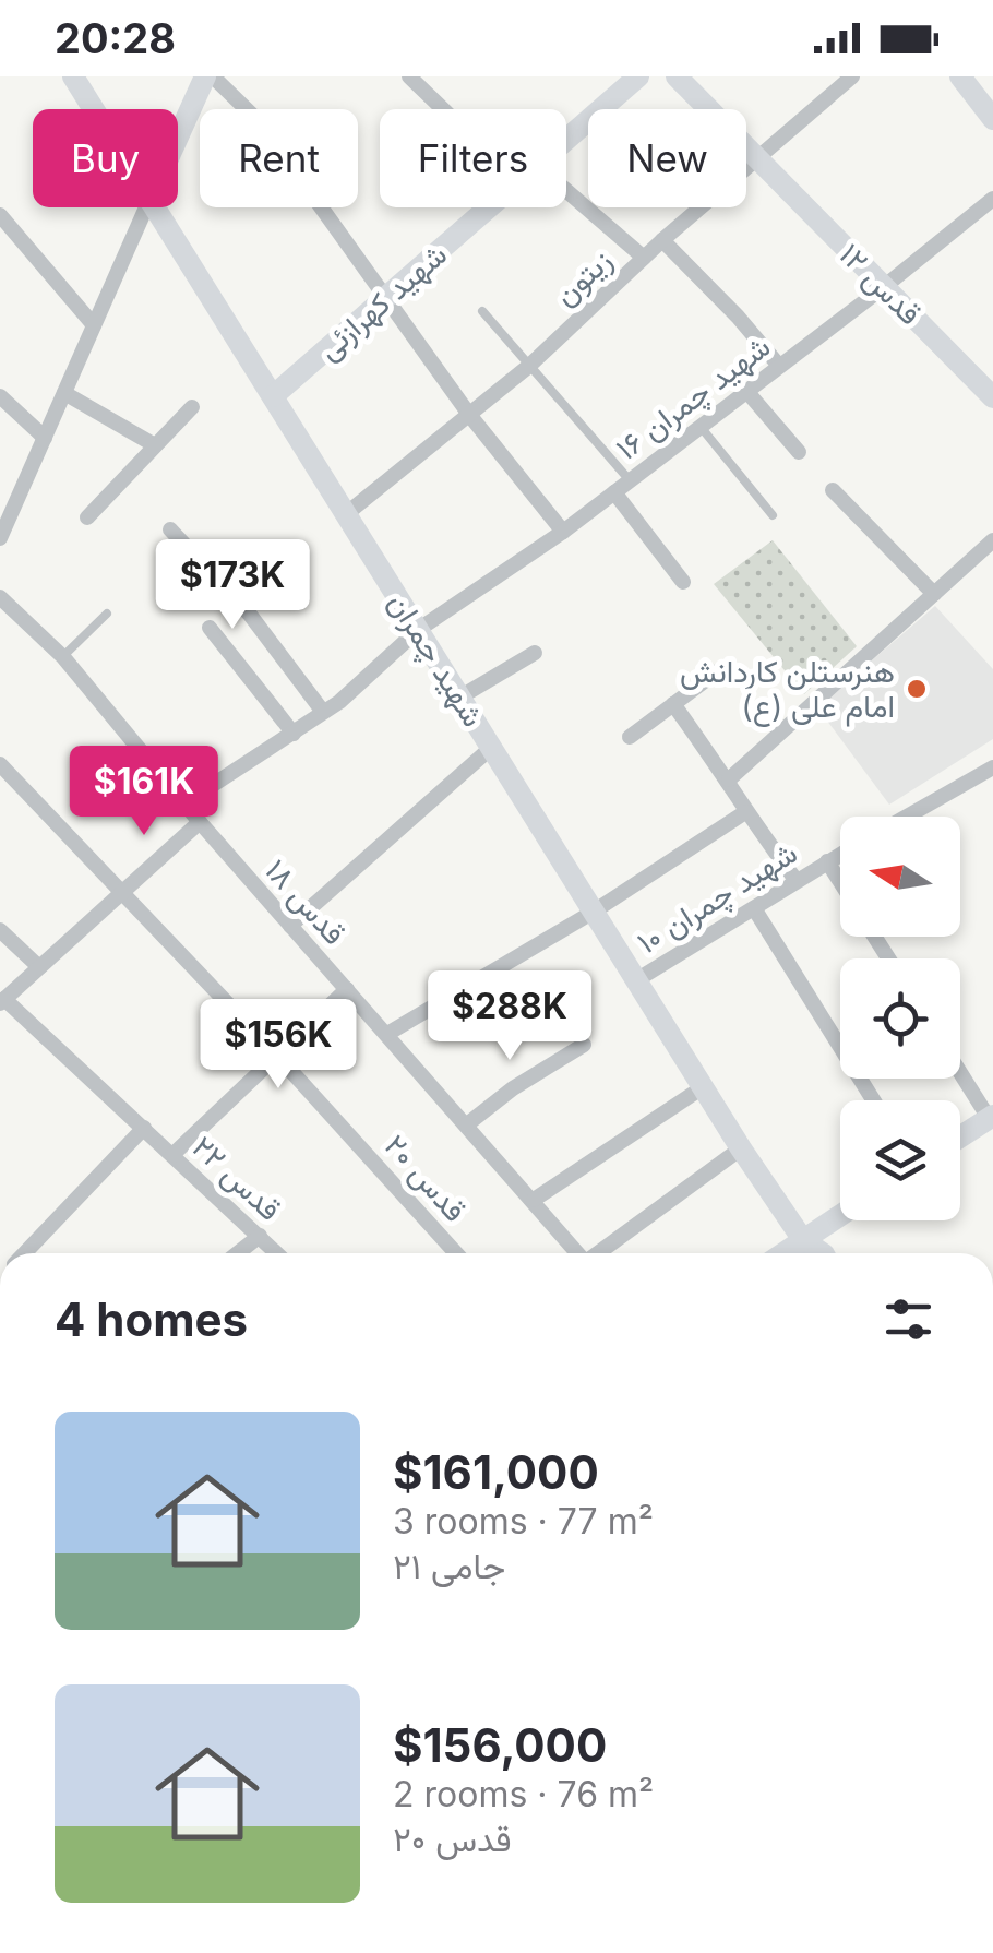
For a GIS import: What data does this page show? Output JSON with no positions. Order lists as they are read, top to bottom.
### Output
{
  "streets": {
    "street": [
      "زیتون",
      "قدس ۱۲",
      "شهید کهرازئی",
      "شهید چمران ۱۶",
      "شهید چمران",
      "شهید چمران ۱۰",
      "قدس ۱۸",
      "قدس ۲۲",
      "قدس ۲۰"
    ]
  },
  "crossings": [
    ["زیتون", "قدس ۱۲"],
    ["زیتون", "شهید چمران"],
    ["قدس ۱۲", "شهید چمران ۱۶"],
    ["شهید کهرازئی", "شهید چمران"],
    ["شهید چمران ۱۶", "شهید چمران"],
    ["شهید چمران ۱۶", "قدس ۱۸"],
    ["شهید چمران", "شهید چمران ۱۰"]
  ],
  "places": ["هنرستلن کاردانش امام علی (ع)"],
  "north": "left",
  "page": {
    "status": "20:28",
    "chip": [
      "Buy",
      "Rent",
      "Filters",
      "New"
    ],
    "price": [
      "$173K",
      "$161K",
      "$288K",
      "$156K"
    ],
    "heading": "4 homes",
    "list": [
      {
        "name": "$161,000",
        "note": "3 rooms · 77 m² · جامی ۲۱"
      },
      {
        "name": "$156,000",
        "note": "2 rooms · 76 m² · قدس ۲۰"
      }
    ]
  }
}
